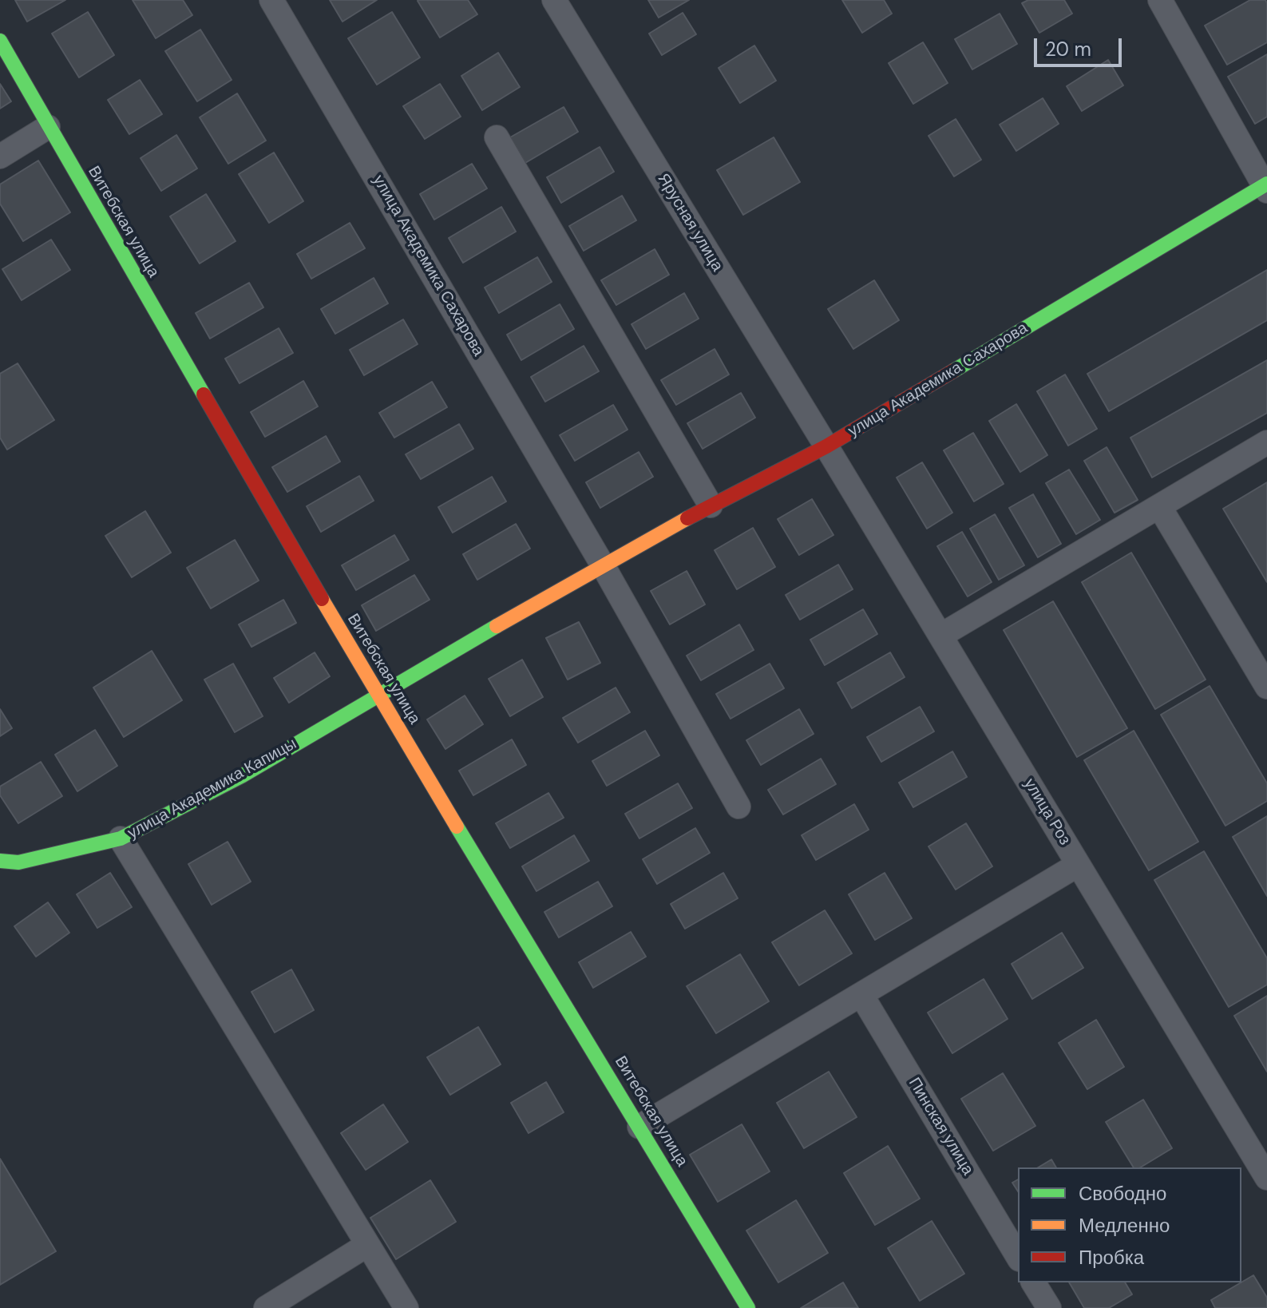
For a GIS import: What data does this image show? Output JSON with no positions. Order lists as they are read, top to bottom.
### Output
{
  "streets": {
    "street": [
      "Витебская улица",
      "Ярусная улица",
      "улица Академика Сахарова",
      "улица Академика Капицы",
      "улица Роз",
      "Пинская улица"
    ]
  },
  "crossings": [
    ["Витебская улица", "улица Академика Сахарова"],
    ["Витебская улица", "улица Академика Капицы"],
    ["Ярусная улица", "улица Академика Сахарова"],
    ["Ярусная улица", "улица Роз"],
    ["улица Академика Сахарова", "улица Академика Капицы"],
    ["улица Академика Сахарова", "улица Роз"]
  ],
  "legend": ["Свободно", "Медленно", "Пробка"],
  "scale_bar": "20 m"
}
